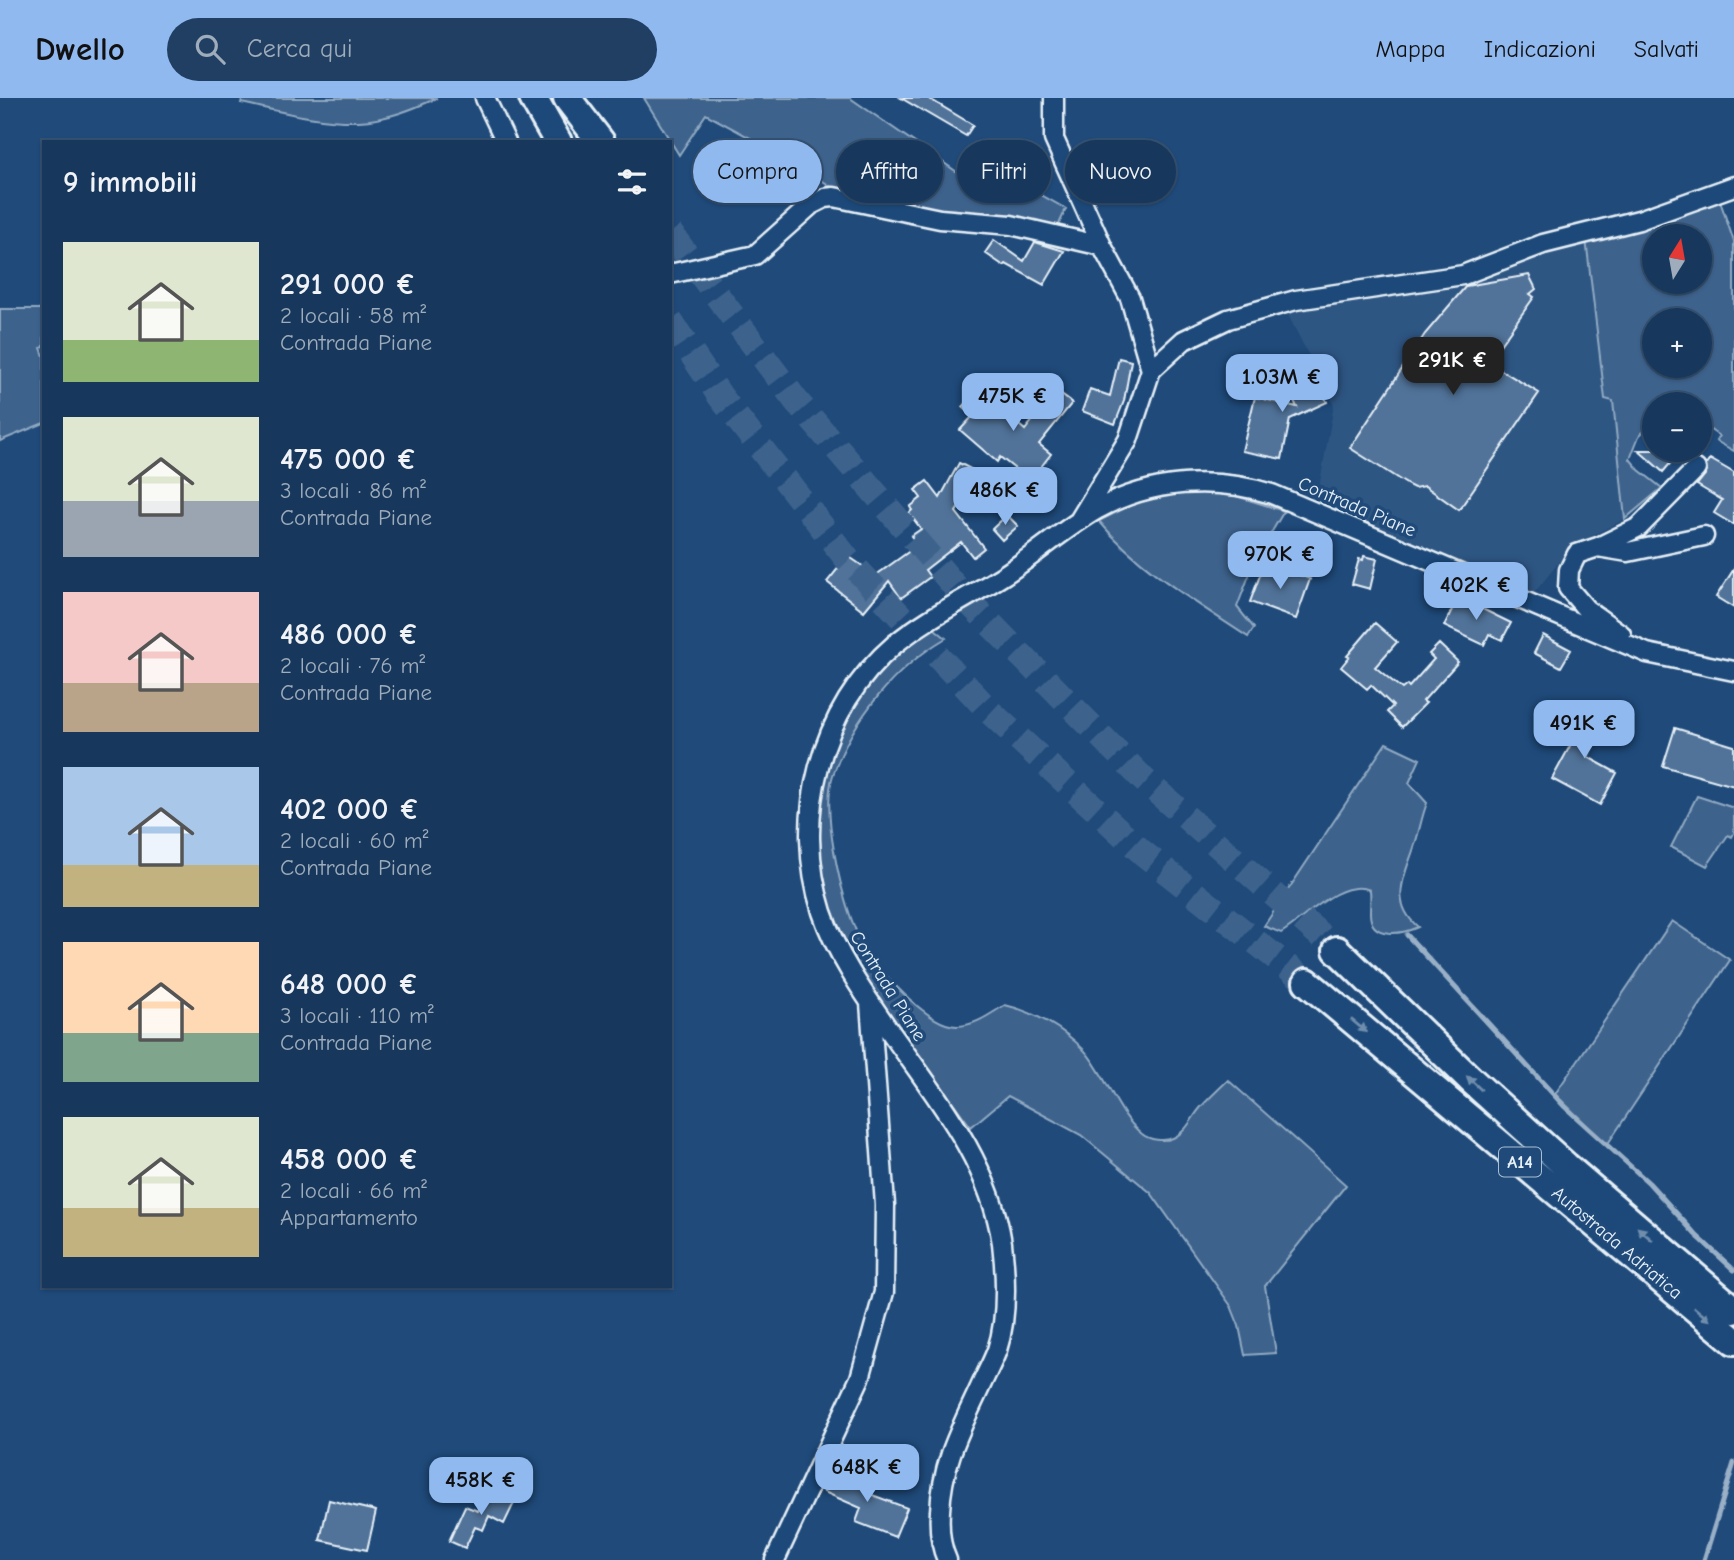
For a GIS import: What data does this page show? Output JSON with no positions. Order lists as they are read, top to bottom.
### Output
{
  "streets": {
    "highway": ["A14", "Autostrada Adriatica"],
    "street": ["Contrada Piane"]
  },
  "north": "top",
  "page": {
    "header": "Dwello",
    "search": "Cerca qui",
    "nav": ["Mappa", "Indicazioni", "Salvati"],
    "chip": [
      "Compra",
      "Affitta",
      "Filtri",
      "Nuovo"
    ],
    "heading": "9 immobili",
    "map_buttons": ["+", "−"],
    "list": [
      {
        "name": "291 000 €",
        "note": "2 locali · 58 m² · Contrada Piane"
      },
      {
        "name": "475 000 €",
        "note": "3 locali · 86 m² · Contrada Piane"
      },
      {
        "name": "486 000 €",
        "note": "2 locali · 76 m² · Contrada Piane"
      },
      {
        "name": "402 000 €",
        "note": "2 locali · 60 m² · Contrada Piane"
      },
      {
        "name": "648 000 €",
        "note": "3 locali · 110 m² · Contrada Piane"
      },
      {
        "name": "458 000 €",
        "note": "2 locali · 66 m² · Appartamento"
      }
    ],
    "price": [
      "291K €",
      "1.03M €",
      "475K €",
      "486K €",
      "970K €",
      "402K €",
      "491K €",
      "648K €",
      "458K €"
    ]
  }
}
